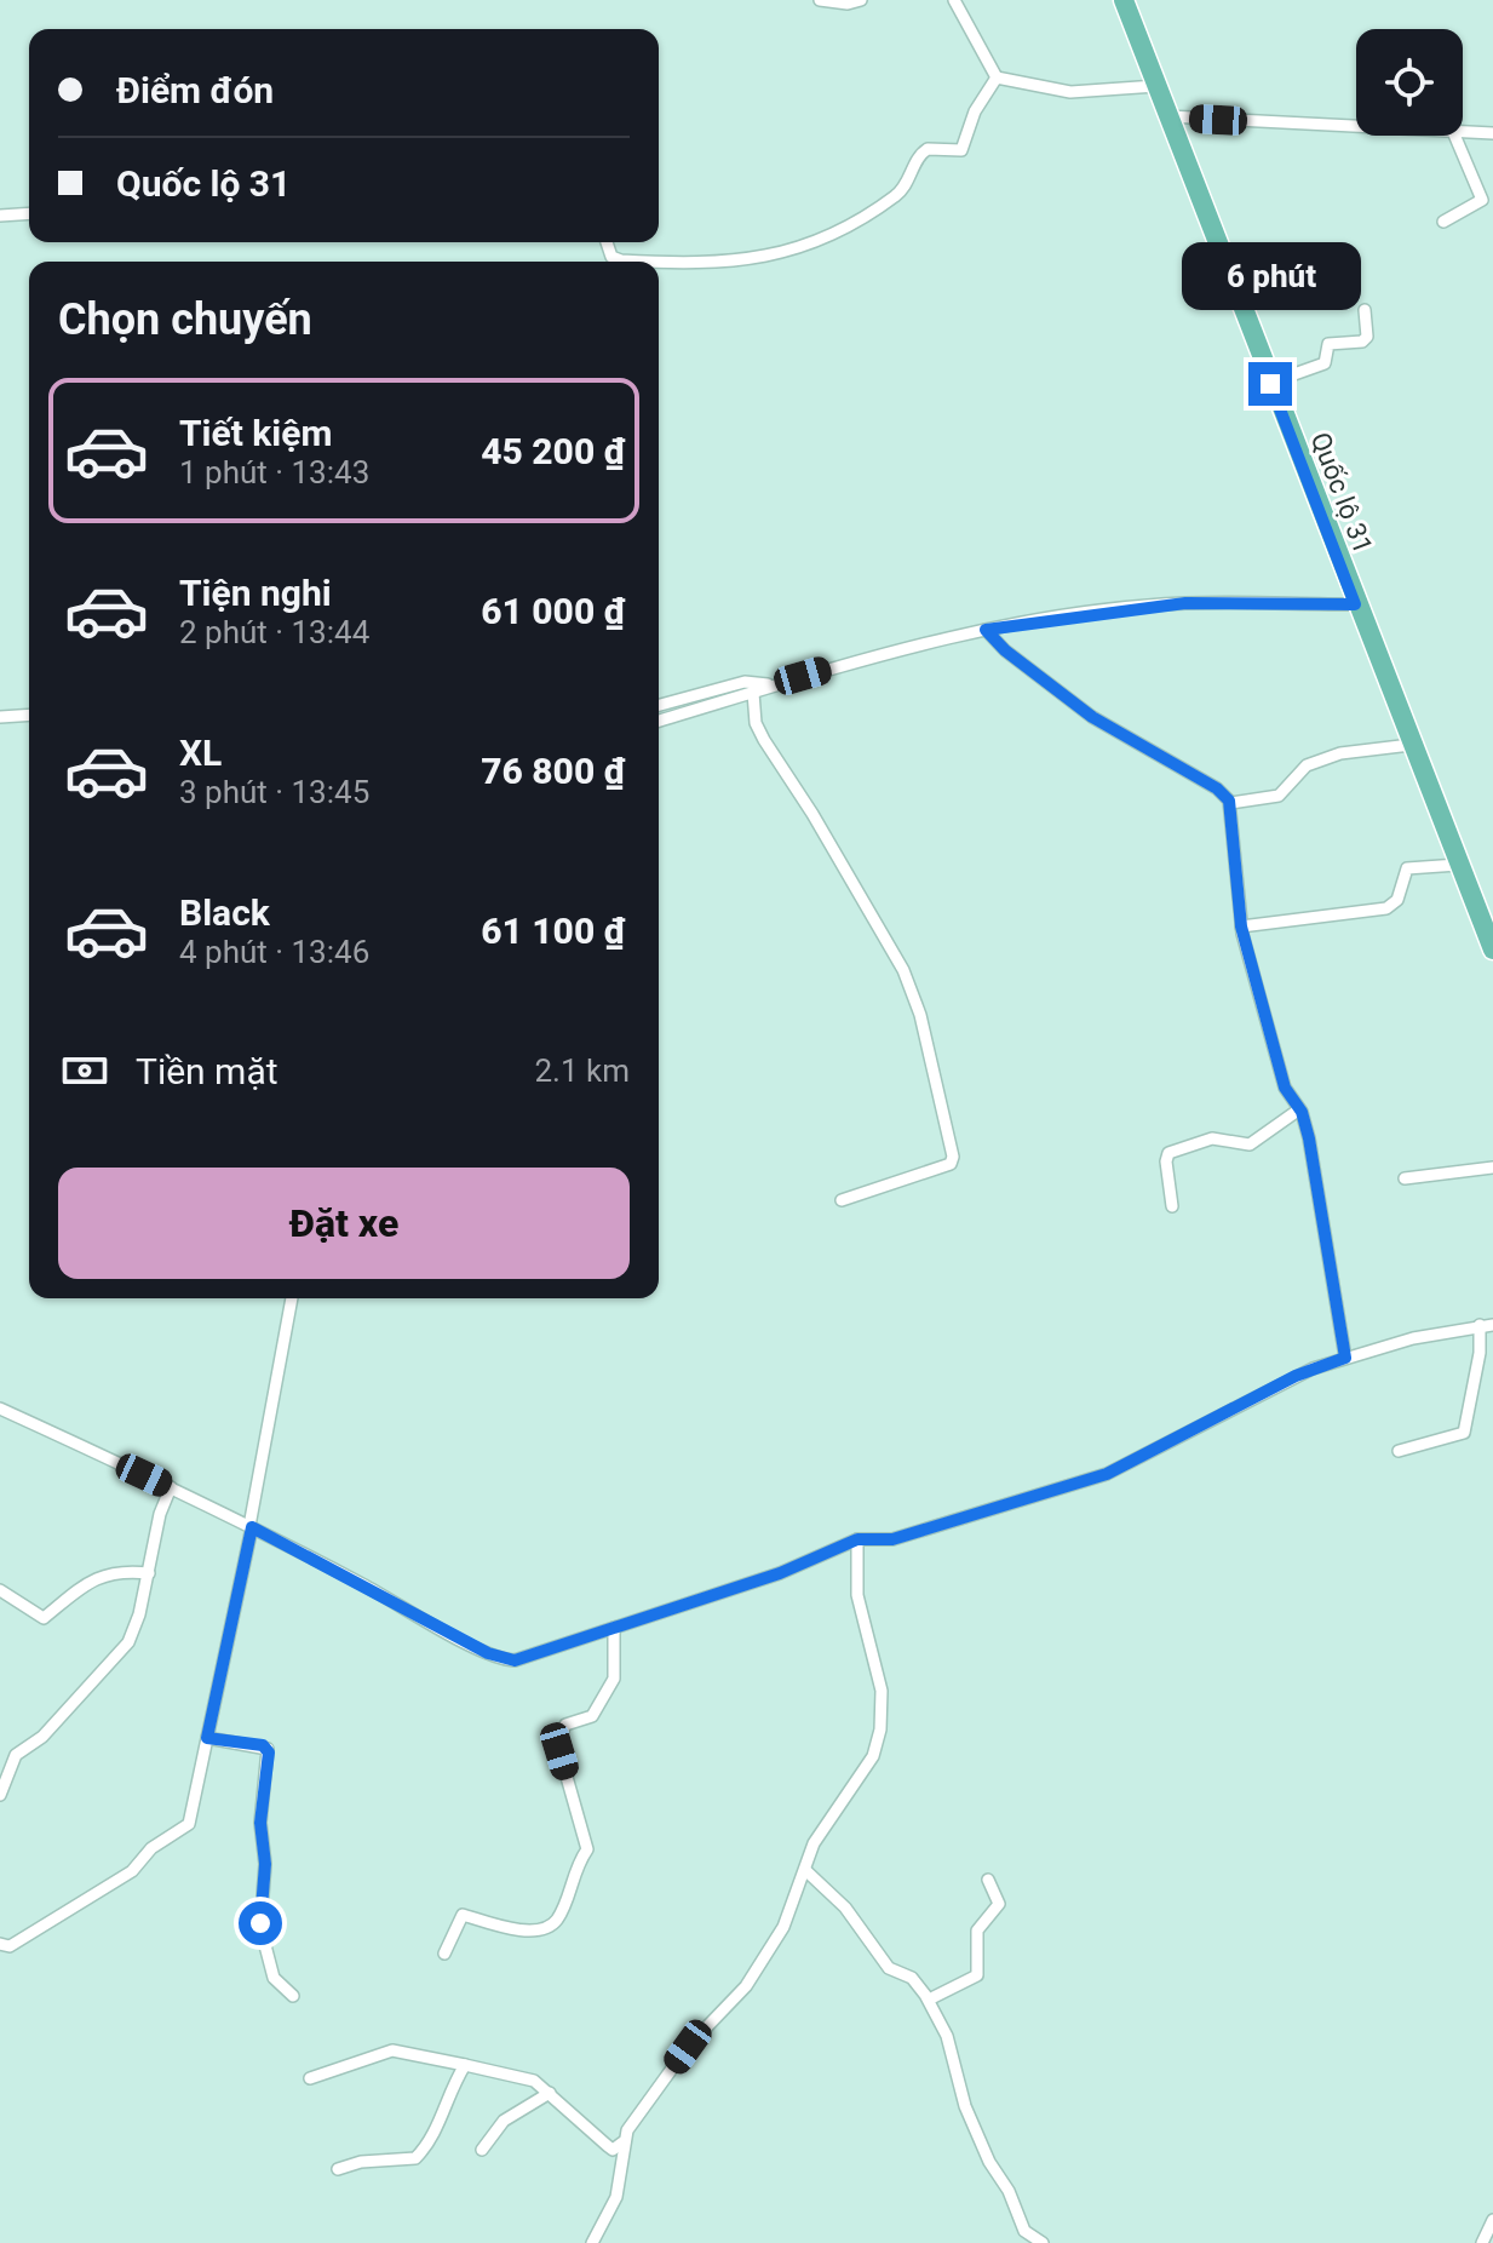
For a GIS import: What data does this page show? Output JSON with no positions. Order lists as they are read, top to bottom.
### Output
{
  "streets": {
    "highway": ["Quốc lộ 31"]
  },
  "page": {
    "banner": ["Điểm đón", "Quốc lộ 31"],
    "bubble": "6 phút",
    "heading": "Chọn chuyến",
    "list": [
      {
        "name": "Tiết kiệm",
        "note": "1 phút · 13:43",
        "value": "45 200 ₫"
      },
      {
        "name": "Tiện nghi",
        "note": "2 phút · 13:44",
        "value": "61 000 ₫"
      },
      {
        "name": "XL",
        "note": "3 phút · 13:45",
        "value": "76 800 ₫"
      },
      {
        "name": "Black",
        "note": "4 phút · 13:46",
        "value": "61 100 ₫"
      }
    ],
    "pay": ["Tiền mặt", "2.1 km"],
    "buttons": "Đặt xe"
  }
}
